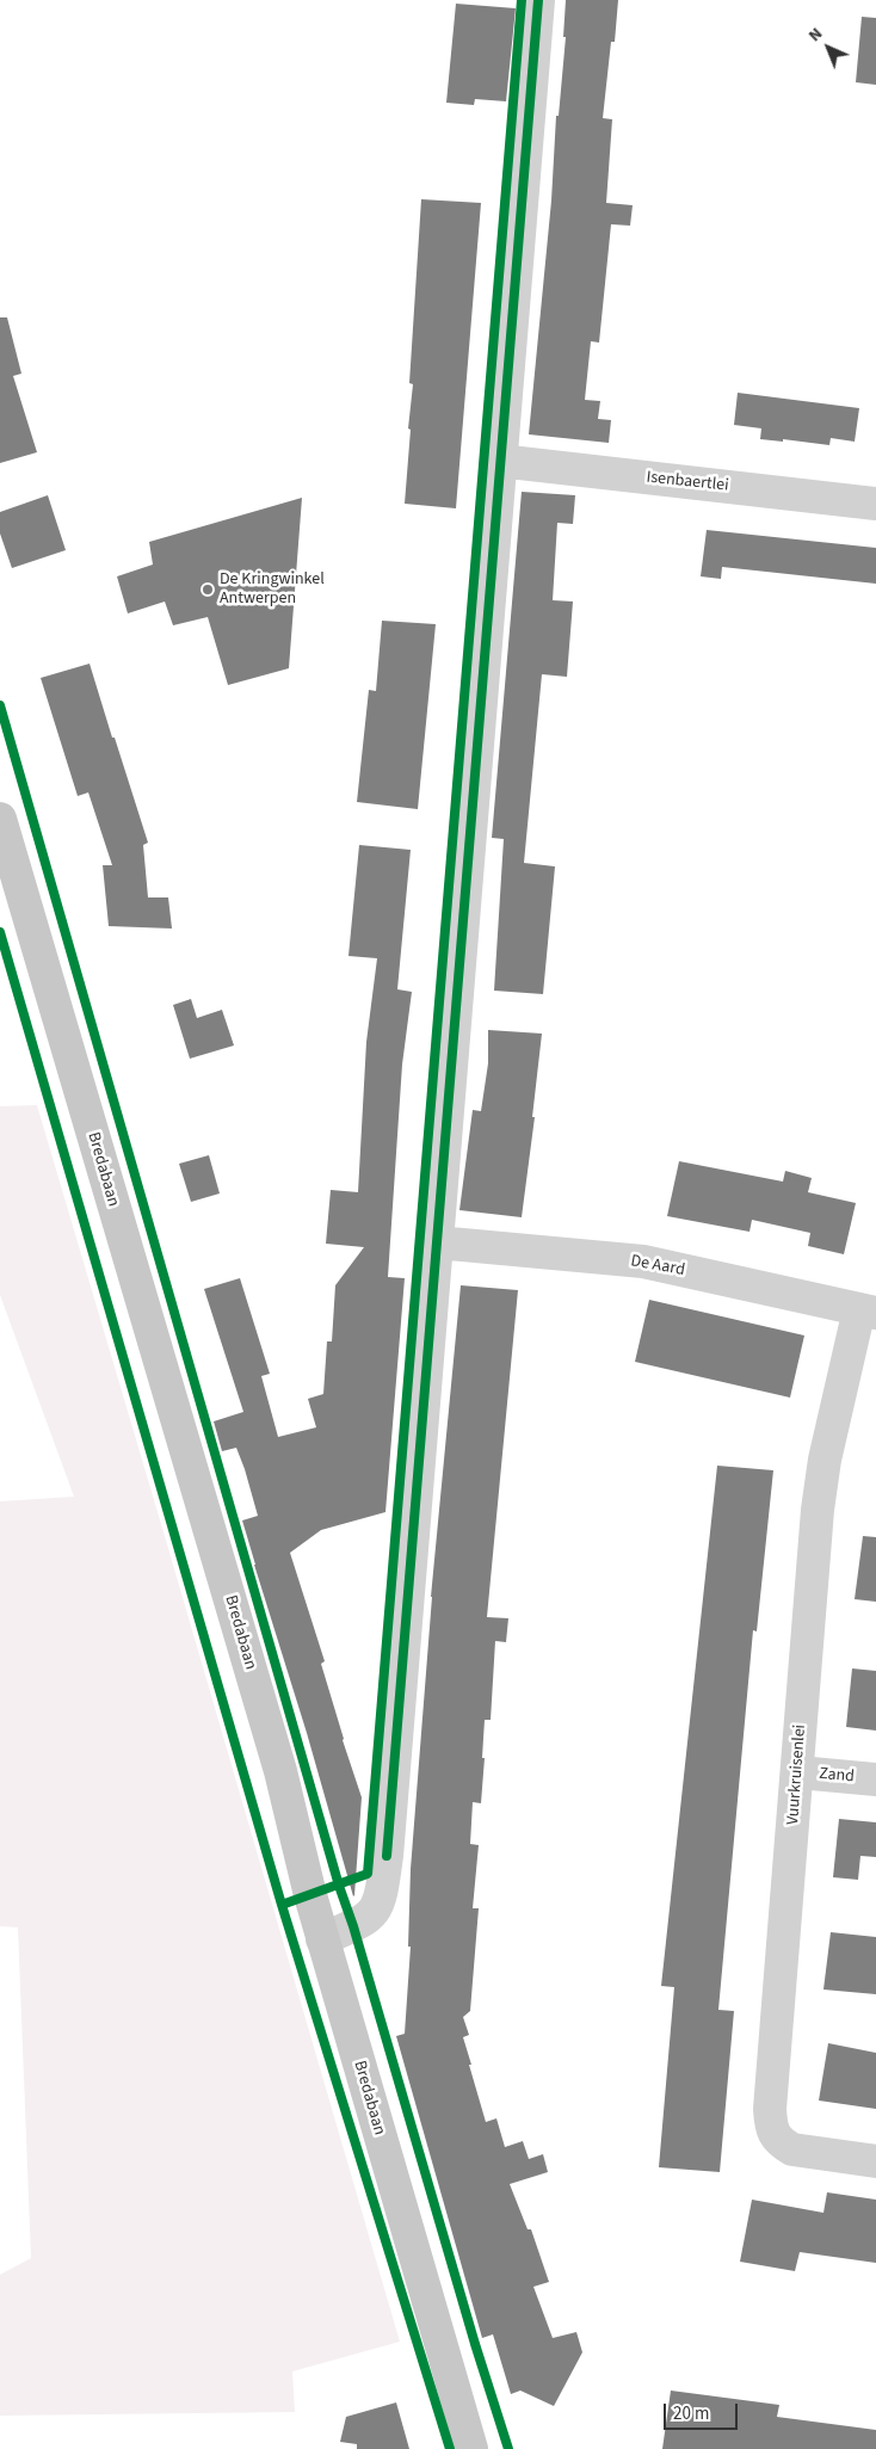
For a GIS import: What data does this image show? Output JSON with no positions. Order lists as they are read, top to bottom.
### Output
{
  "streets": {
    "main road": ["Bredabaan"],
    "street": [
      "Isenbaertlei",
      "De Aard",
      "Vuurkruisenlei",
      "Zand"
    ]
  },
  "crossings": [
    ["De Aard", "Vuurkruisenlei"],
    ["Vuurkruisenlei", "Zand"]
  ],
  "places": ["De Kringwinkel Antwerpen"],
  "scale_bar": "20 m",
  "north": "top left"
}
